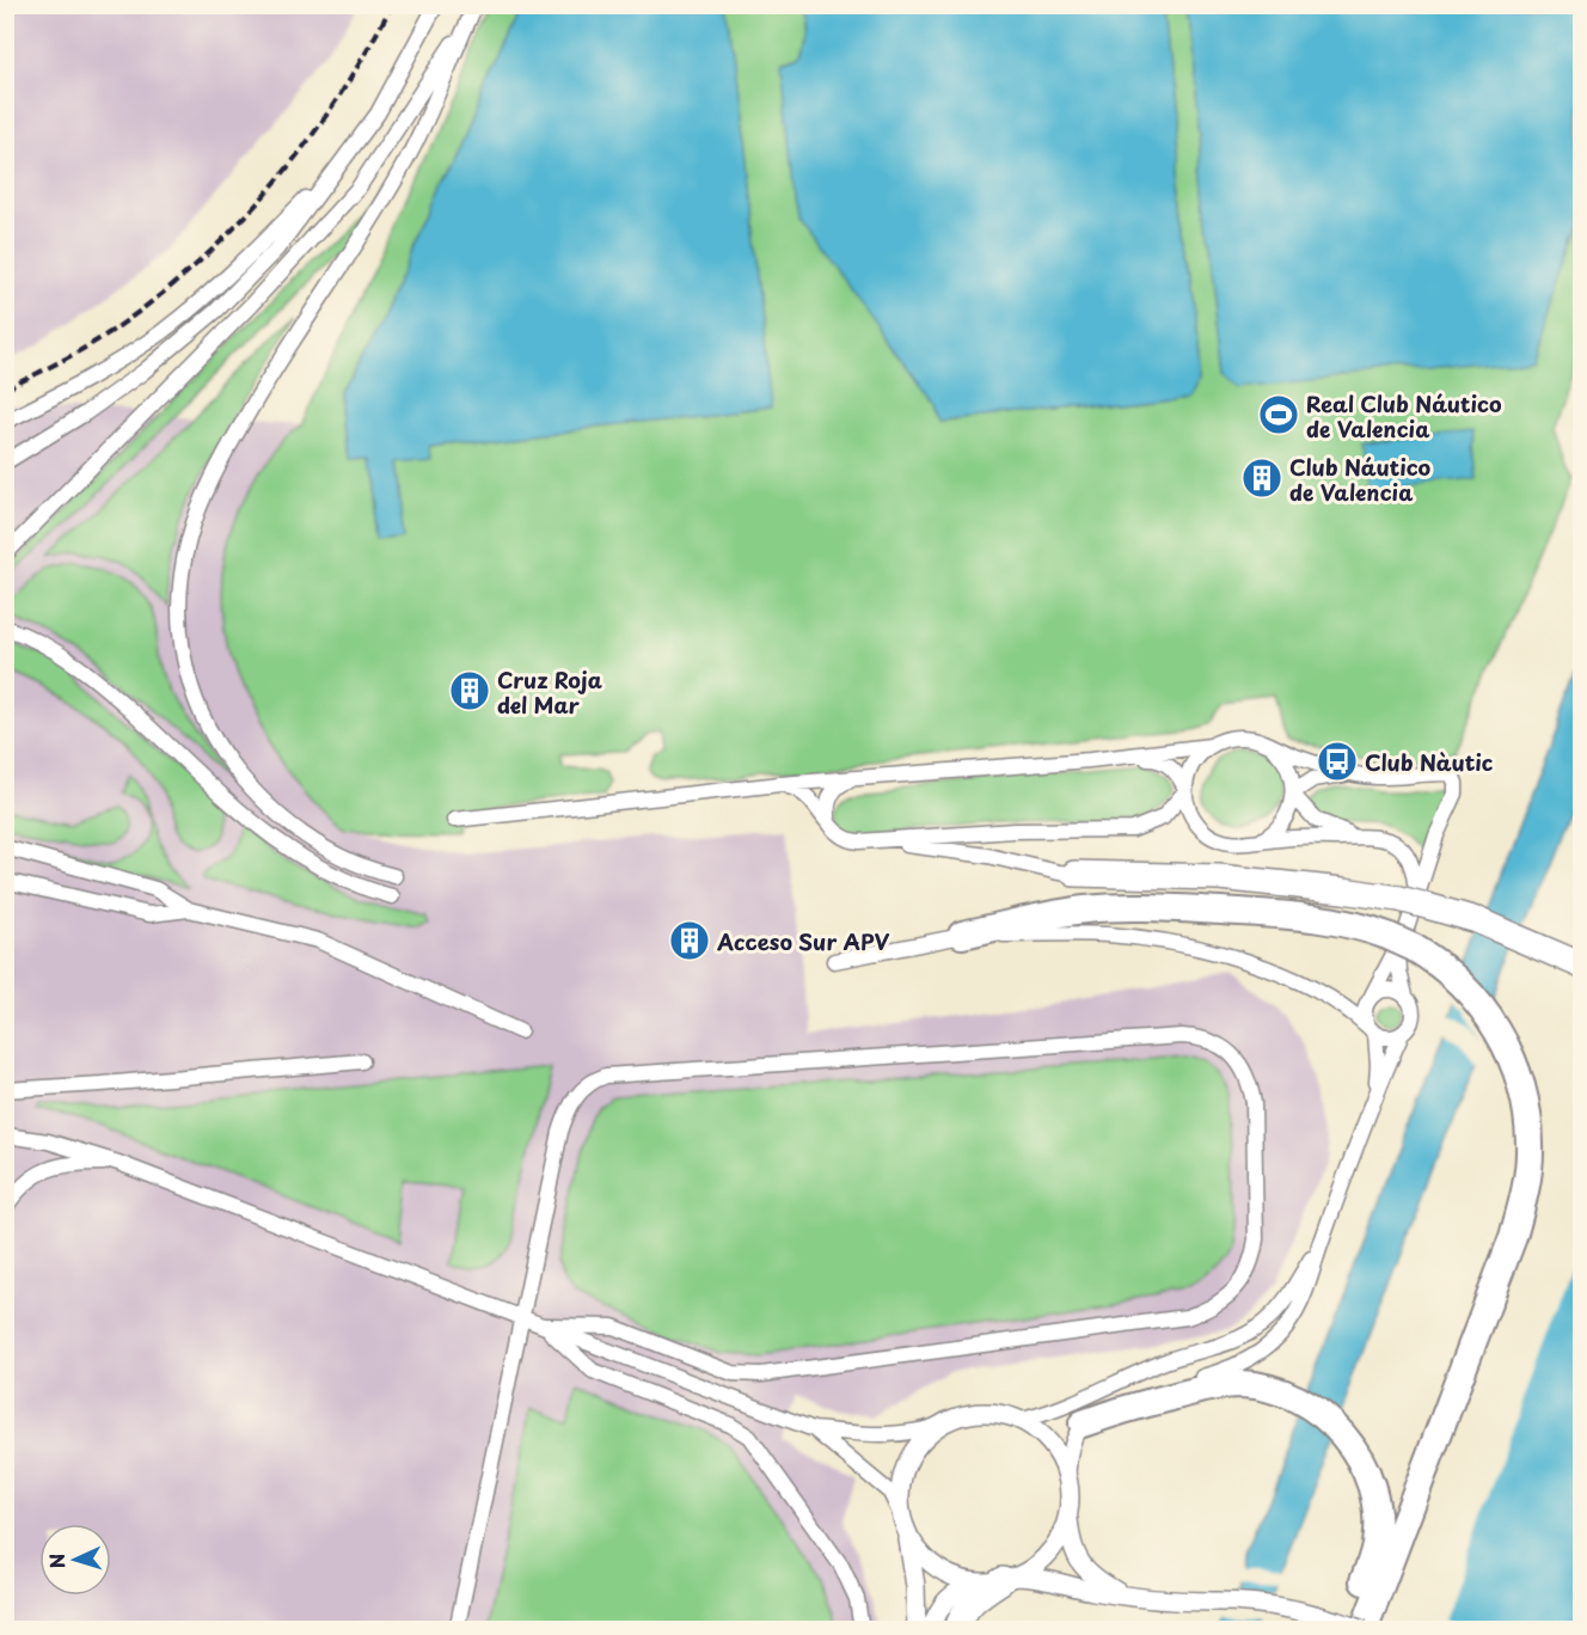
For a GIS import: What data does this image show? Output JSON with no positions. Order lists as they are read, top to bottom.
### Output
{
  "places": {
    "sports": ["Real Club Náutico de Valencia"],
    "building": ["Club Náutico de Valencia", "Cruz Roja del Mar", "Acceso Sur APV"],
    "bus stop": ["Club Nàutic"]
  },
  "north": "left"
}
